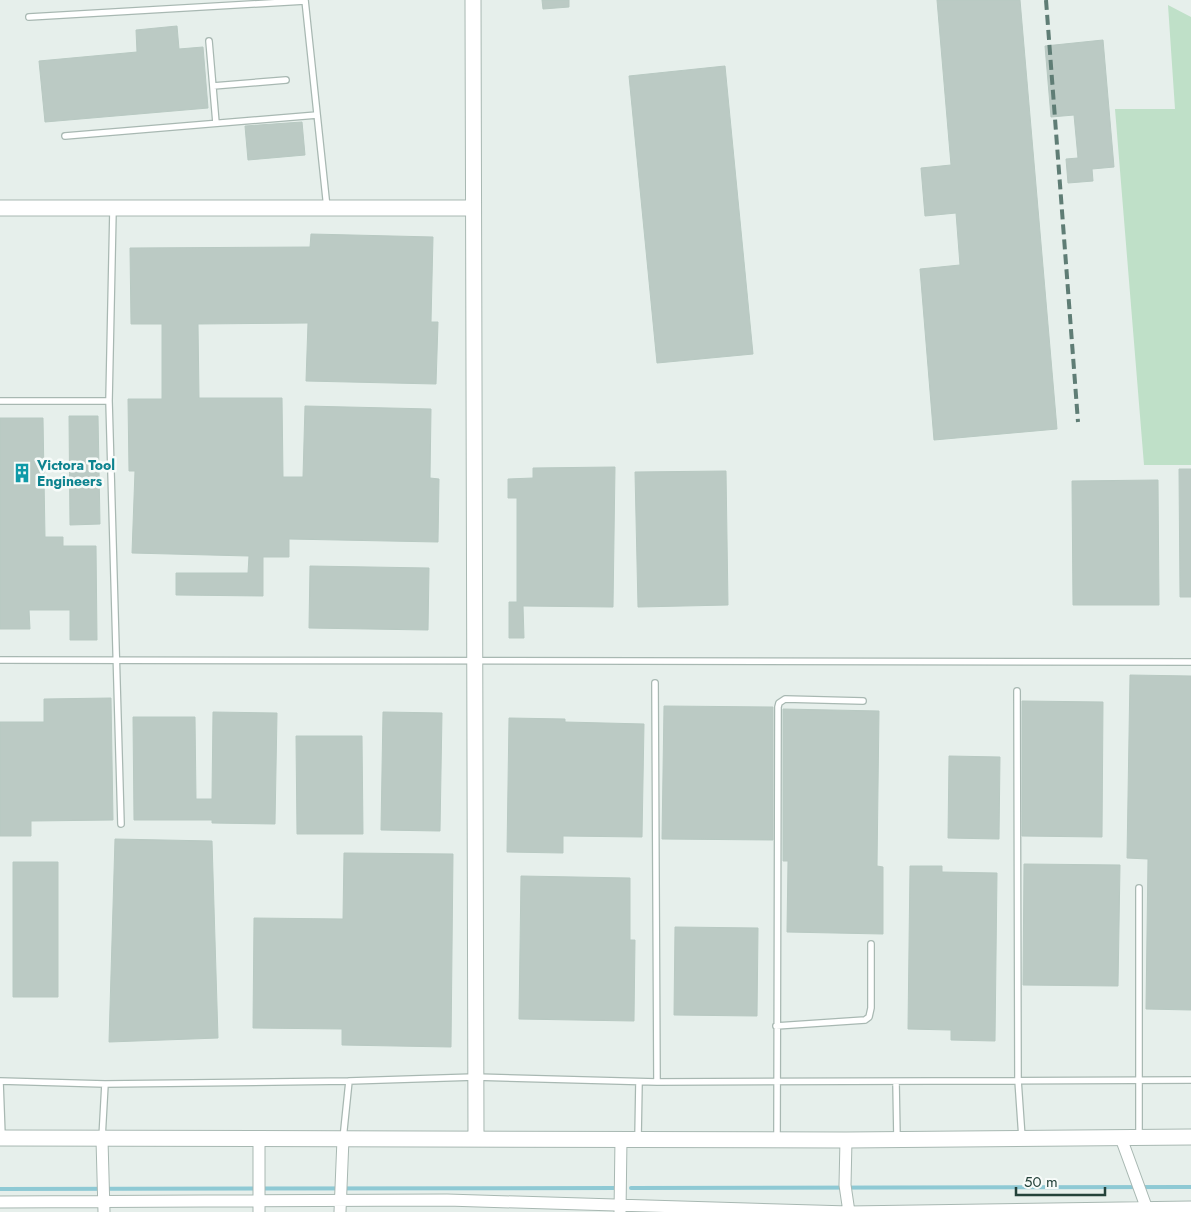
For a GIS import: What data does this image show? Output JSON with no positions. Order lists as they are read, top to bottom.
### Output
{
  "places": {
    "building": ["Victora Tool Engineers"]
  },
  "scale_bar": "50 m"
}
